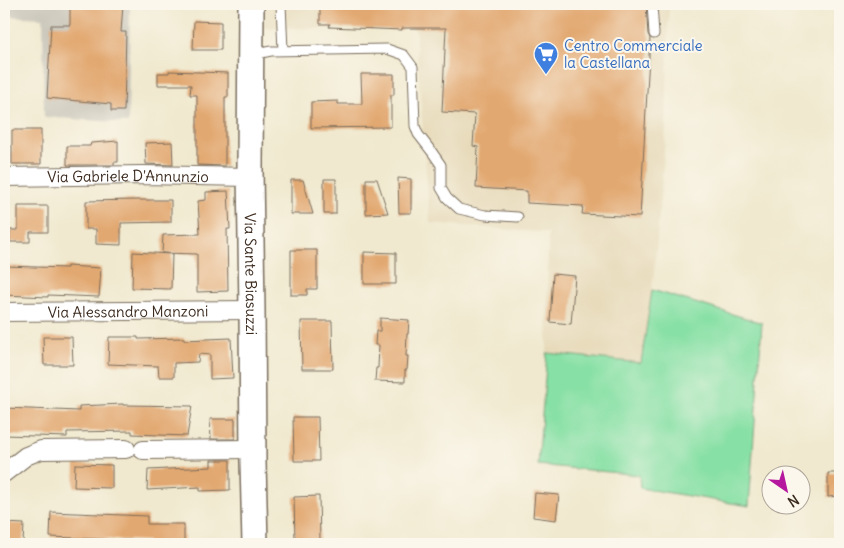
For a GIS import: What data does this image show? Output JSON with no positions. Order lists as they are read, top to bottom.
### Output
{
  "streets": {
    "street": ["Via Gabriele D'Annunzio", "Via Sante Biasuzzi", "Via Alessandro Manzoni"]
  },
  "crossings": [
    ["Via Gabriele D'Annunzio", "Via Sante Biasuzzi"],
    ["Via Sante Biasuzzi", "Via Alessandro Manzoni"]
  ],
  "places": {
    "supermarket": ["Centro Commerciale la Castellana"]
  },
  "north": "bottom right"
}
